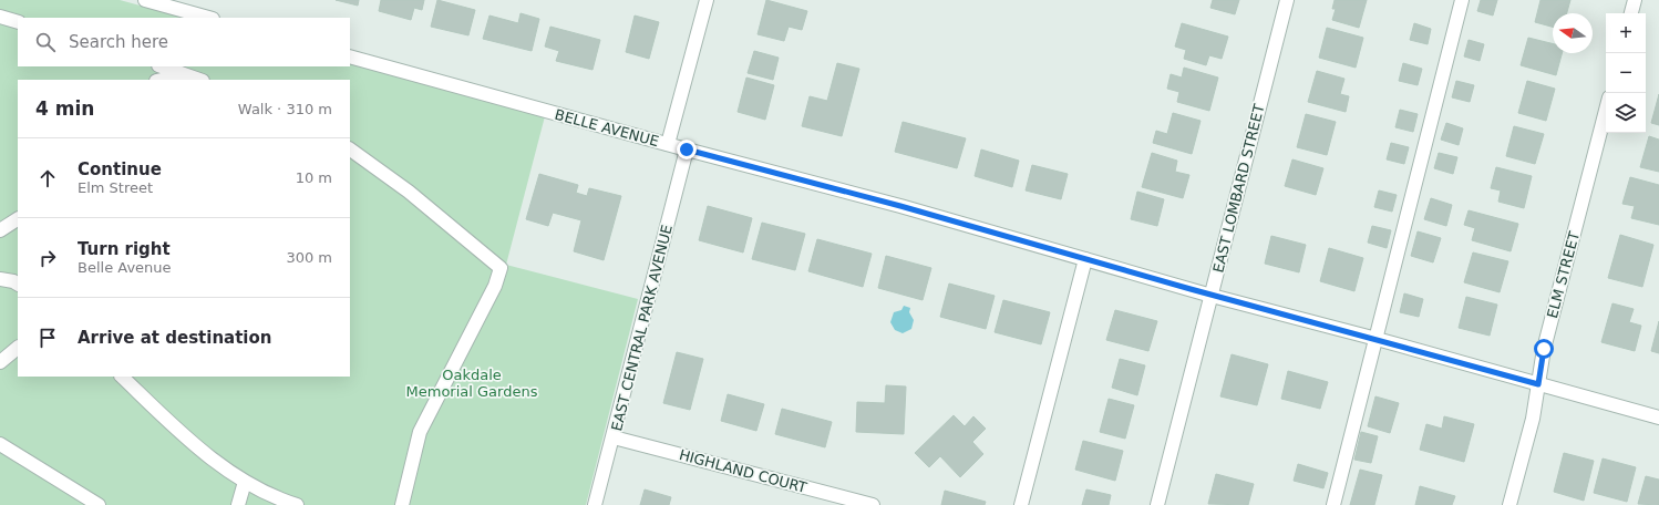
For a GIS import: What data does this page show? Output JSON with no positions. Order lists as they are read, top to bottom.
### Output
{
  "streets": {
    "street": [
      "BELLE AVENUE",
      "EAST LOMBARD STREET",
      "ELM STREET",
      "EAST CENTRAL PARK AVENUE",
      "HIGHLAND COURT"
    ]
  },
  "crossings": [
    ["BELLE AVENUE", "EAST LOMBARD STREET"],
    ["BELLE AVENUE", "ELM STREET"],
    ["BELLE AVENUE", "EAST CENTRAL PARK AVENUE"],
    ["EAST CENTRAL PARK AVENUE", "HIGHLAND COURT"]
  ],
  "parks": ["Oakdale Memorial Gardens"],
  "north": "left",
  "page": {
    "map_buttons": ["+", "−"],
    "search": "Search here",
    "heading": ["4 min", "Walk · 310 m"],
    "list": [
      ["Continue", "Elm Street", "10 m"],
      ["Turn right", "Belle Avenue", "300 m"],
      "Arrive at destination"
    ]
  }
}
